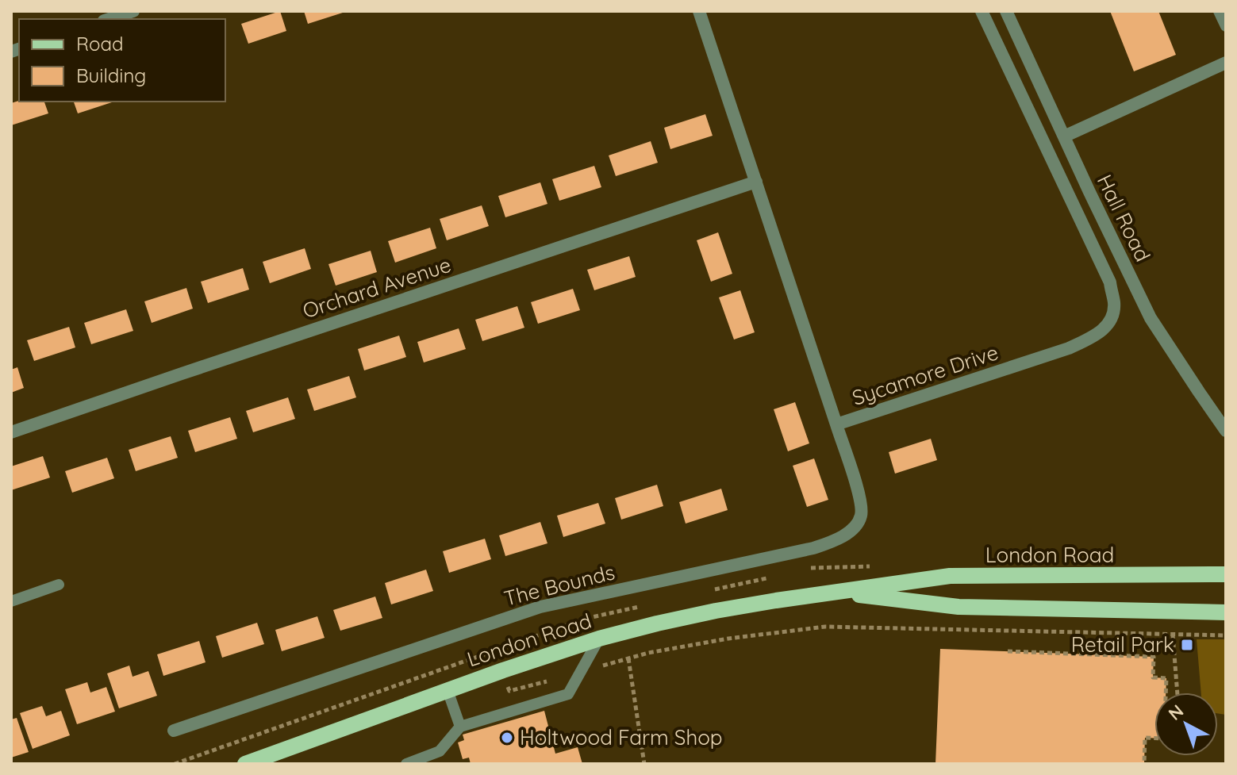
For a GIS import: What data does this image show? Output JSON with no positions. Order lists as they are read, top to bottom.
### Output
{
  "streets": {
    "main road": ["London Road"],
    "street": [
      "Hall Road",
      "Orchard Avenue",
      "Sycamore Drive",
      "The Bounds"
    ]
  },
  "crossings": [
    ["Orchard Avenue", "Sycamore Drive"],
    ["Sycamore Drive", "The Bounds"]
  ],
  "places": {
    "transit": ["Retail Park"],
    "other": ["Holtwood Farm Shop"]
  },
  "legend": ["Road", "Building"],
  "north": "top left"
}
